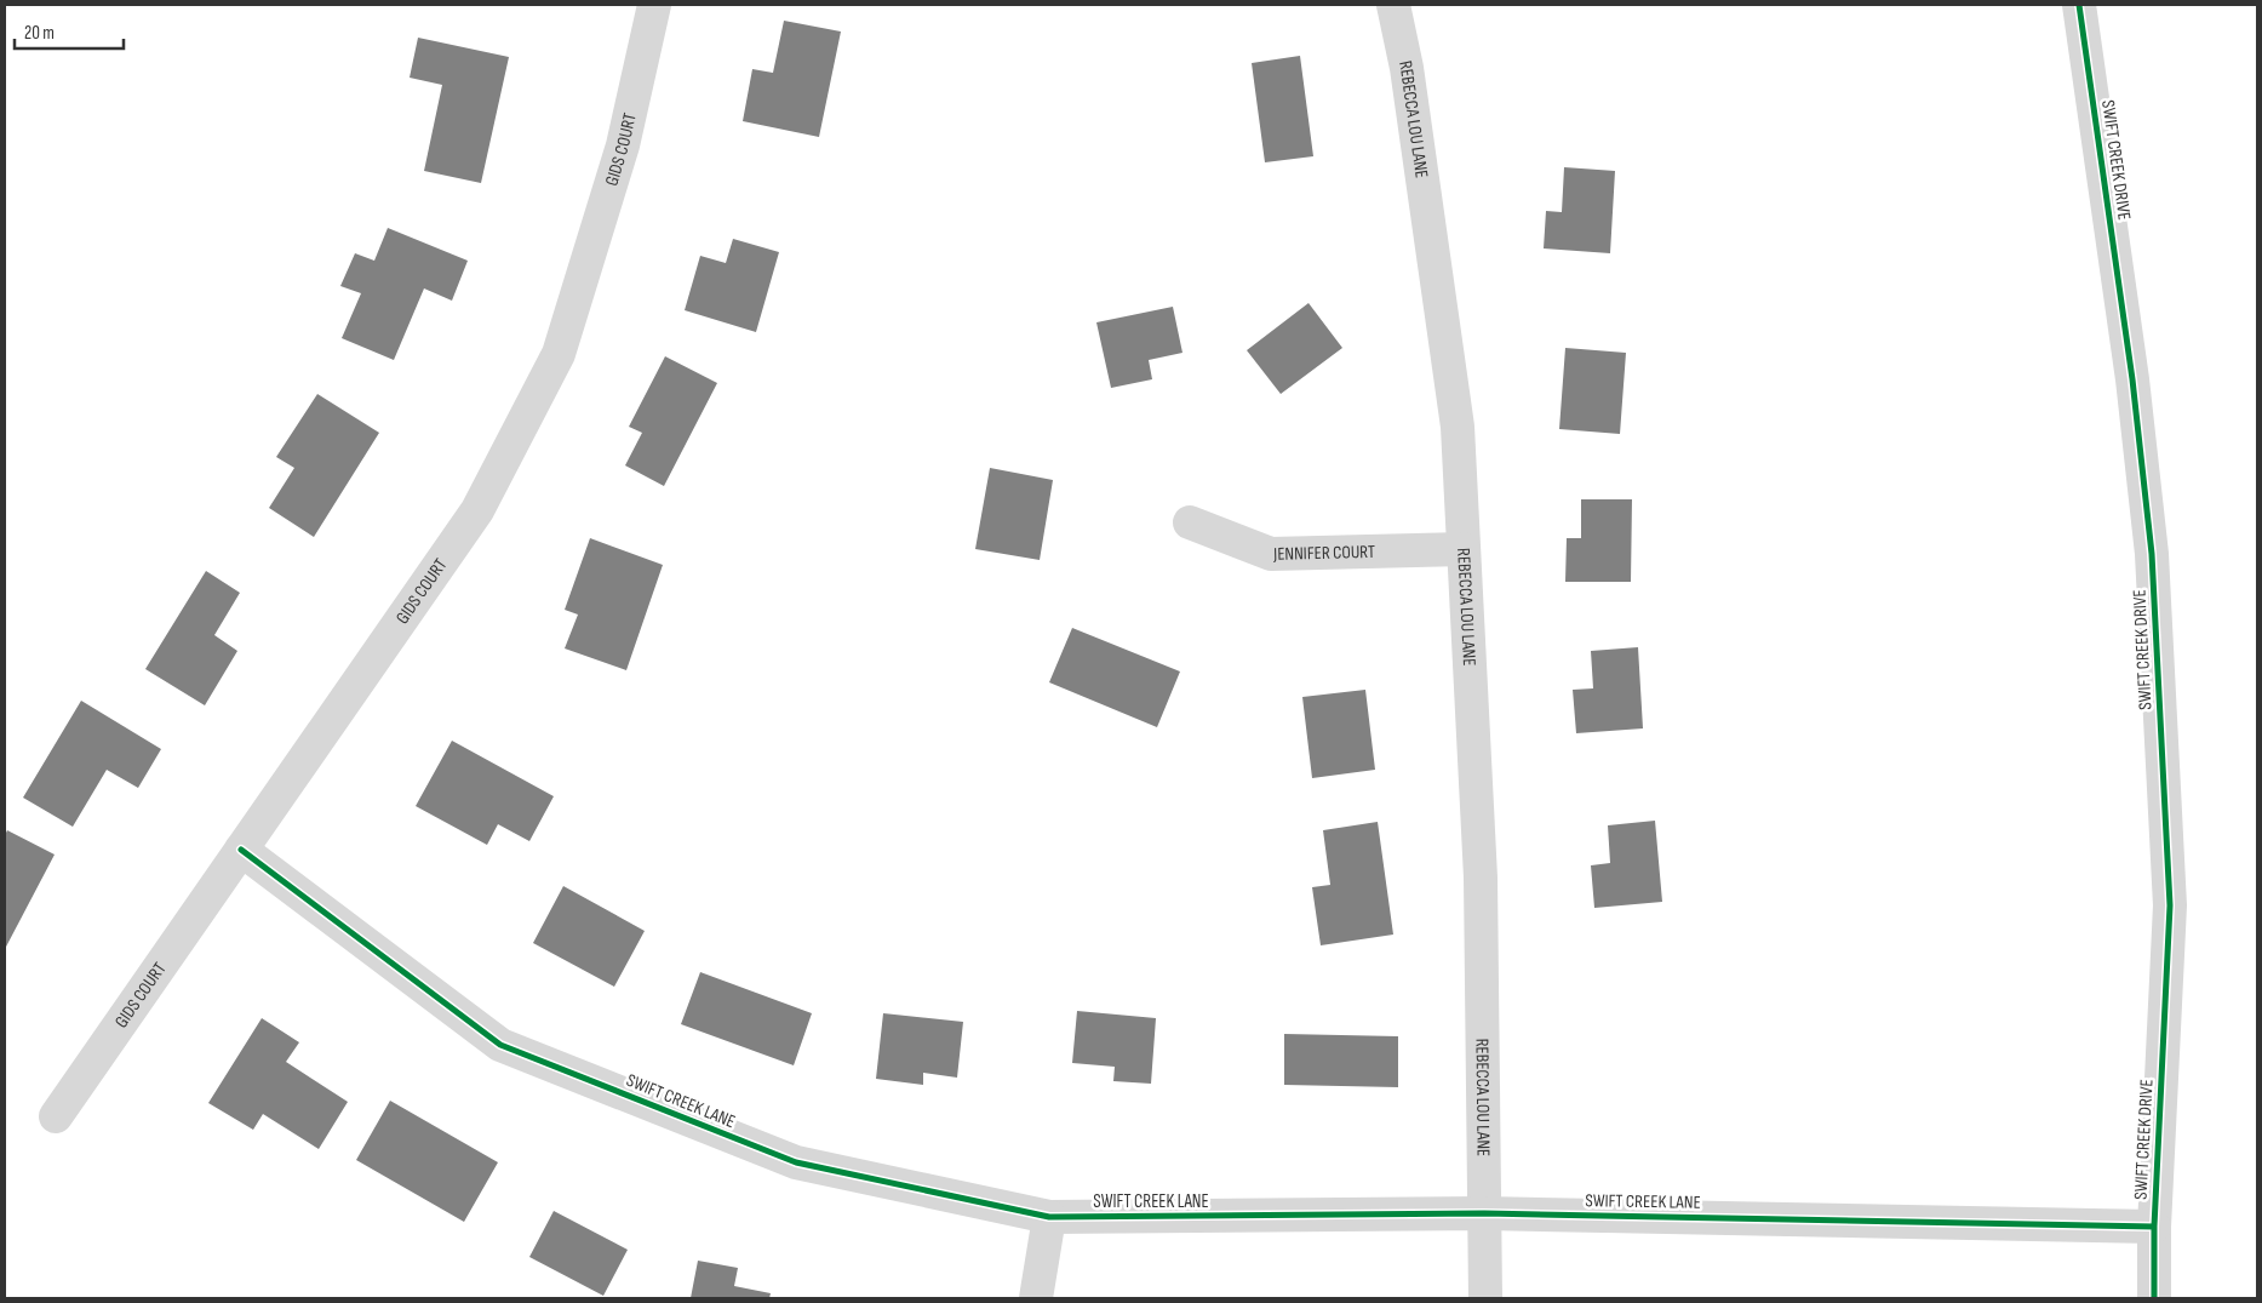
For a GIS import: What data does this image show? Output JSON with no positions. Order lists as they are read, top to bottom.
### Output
{
  "streets": {
    "street": [
      "REBECCA LOU LANE",
      "GIDS COURT",
      "SWIFT CREEK DRIVE",
      "JENNIFER COURT",
      "SWIFT CREEK LANE"
    ]
  },
  "crossings": [
    ["REBECCA LOU LANE", "JENNIFER COURT"],
    ["REBECCA LOU LANE", "SWIFT CREEK LANE"],
    ["GIDS COURT", "SWIFT CREEK LANE"],
    ["SWIFT CREEK DRIVE", "SWIFT CREEK LANE"]
  ],
  "scale_bar": "20 m"
}
